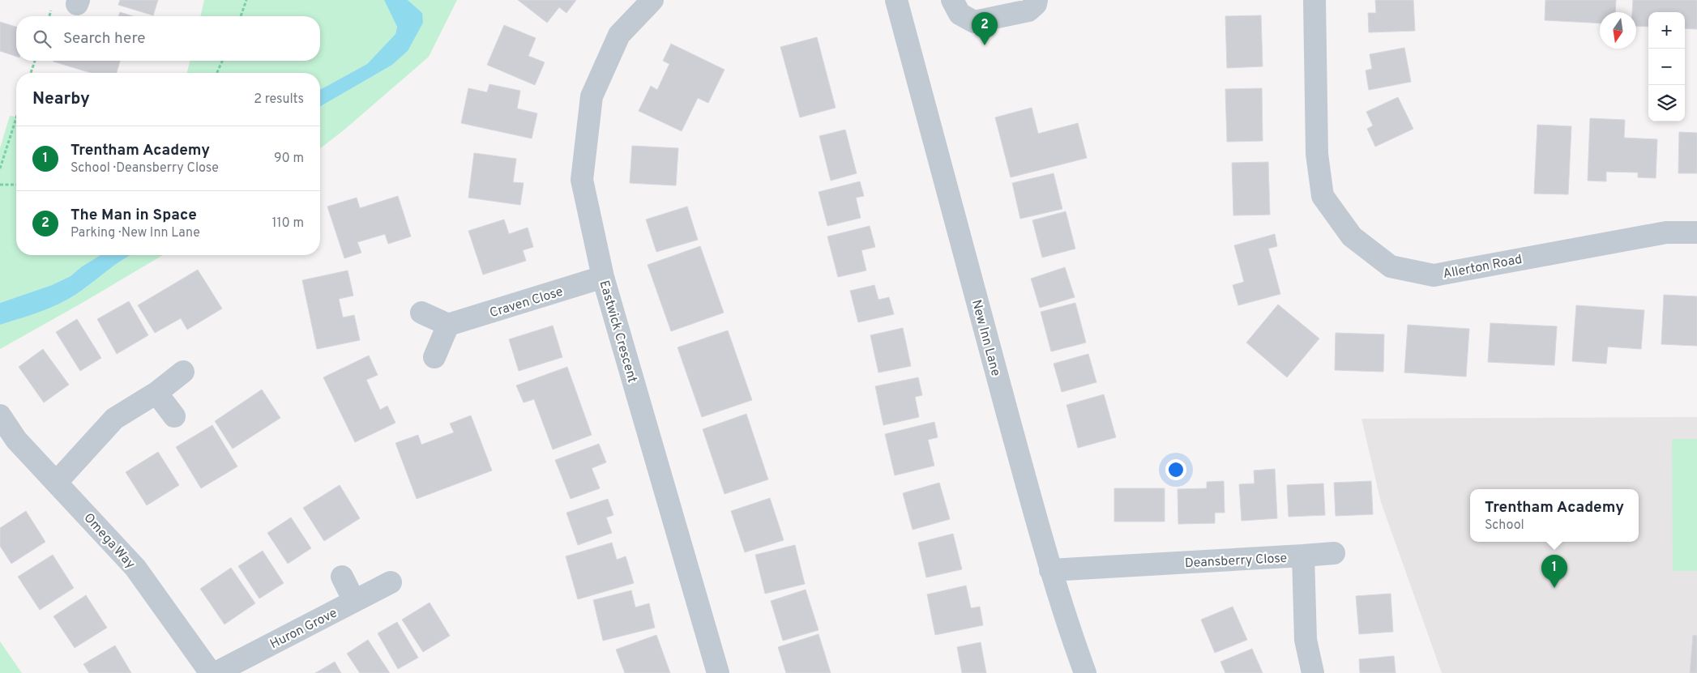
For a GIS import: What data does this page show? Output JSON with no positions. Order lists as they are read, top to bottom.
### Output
{
  "streets": {
    "street": [
      "Allerton Road",
      "Craven Close",
      "Eastwick Crescent",
      "New Inn Lane",
      "Omega Way",
      "Deansberry Close",
      "Huron Grove"
    ]
  },
  "crossings": [
    ["Craven Close", "Eastwick Crescent"],
    ["New Inn Lane", "Deansberry Close"]
  ],
  "north": "bottom",
  "page": {
    "map_buttons": ["+", "−"],
    "pins": ["2", "1"],
    "search": "Search here",
    "heading": ["Nearby", "2 results"],
    "list": [
      {
        "mark": "1",
        "name": "Trentham Academy",
        "note": "School · Deansberry Close",
        "value": "90 m"
      },
      {
        "mark": "2",
        "name": "The Man in Space",
        "note": "Parking · New Inn Lane",
        "value": "110 m"
      }
    ],
    "popup": ["Trentham Academy", "School"]
  }
}
